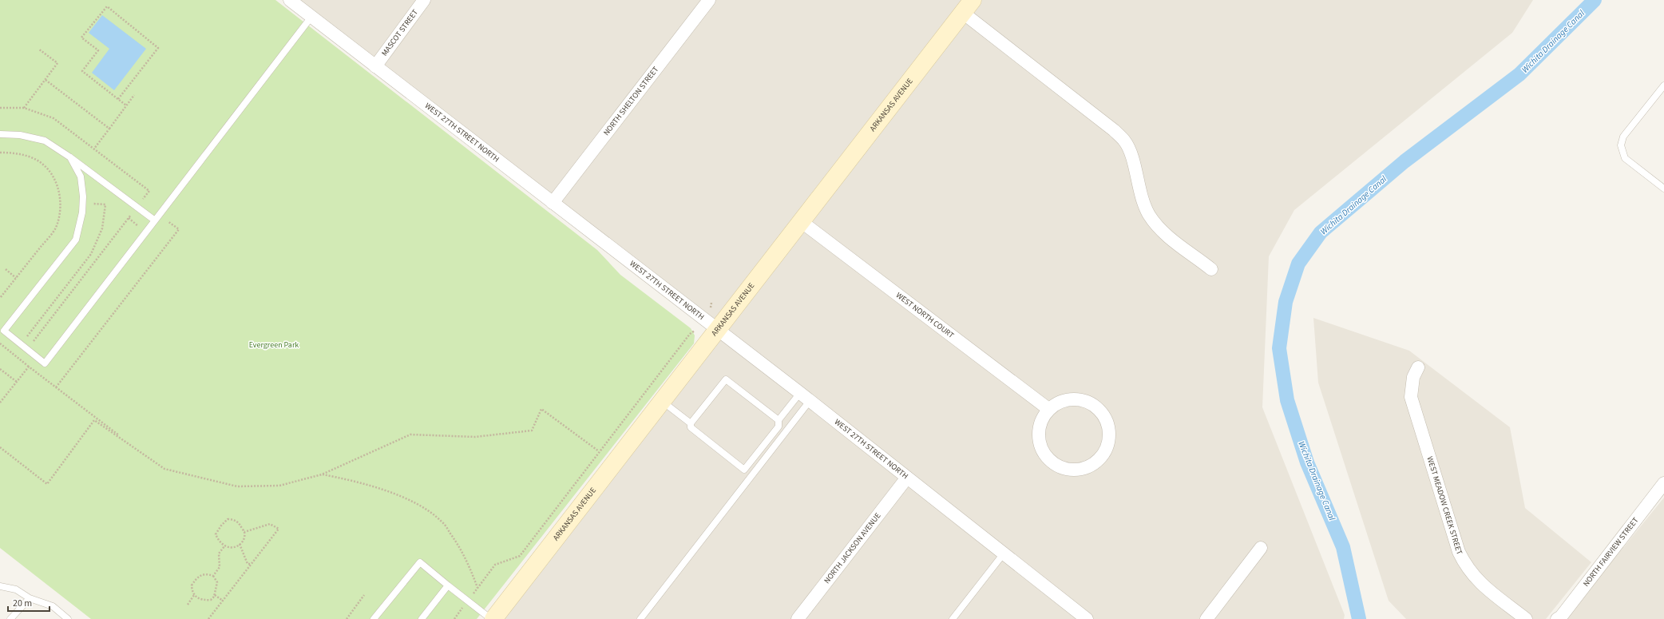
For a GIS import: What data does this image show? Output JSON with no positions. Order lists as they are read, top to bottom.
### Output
{
  "streets": {
    "street": [
      "MASCOT STREET",
      "NORTH SHELTON STREET",
      "ARKANSAS AVENUE",
      "WEST 27TH STREET NORTH",
      "WEST NORTH COURT",
      "WEST MEADOW CREEK STREET",
      "NORTH JACKSON AVENUE",
      "NORTH FAIRVIEW STREET"
    ]
  },
  "crossings": [
    ["MASCOT STREET", "WEST 27TH STREET NORTH"],
    ["NORTH SHELTON STREET", "WEST 27TH STREET NORTH"],
    ["ARKANSAS AVENUE", "WEST 27TH STREET NORTH"],
    ["ARKANSAS AVENUE", "WEST NORTH COURT"],
    ["WEST 27TH STREET NORTH", "NORTH JACKSON AVENUE"]
  ],
  "water": ["Wichita Drainage Canal"],
  "parks": ["Evergreen Park"],
  "scale_bar": "20 m"
}
